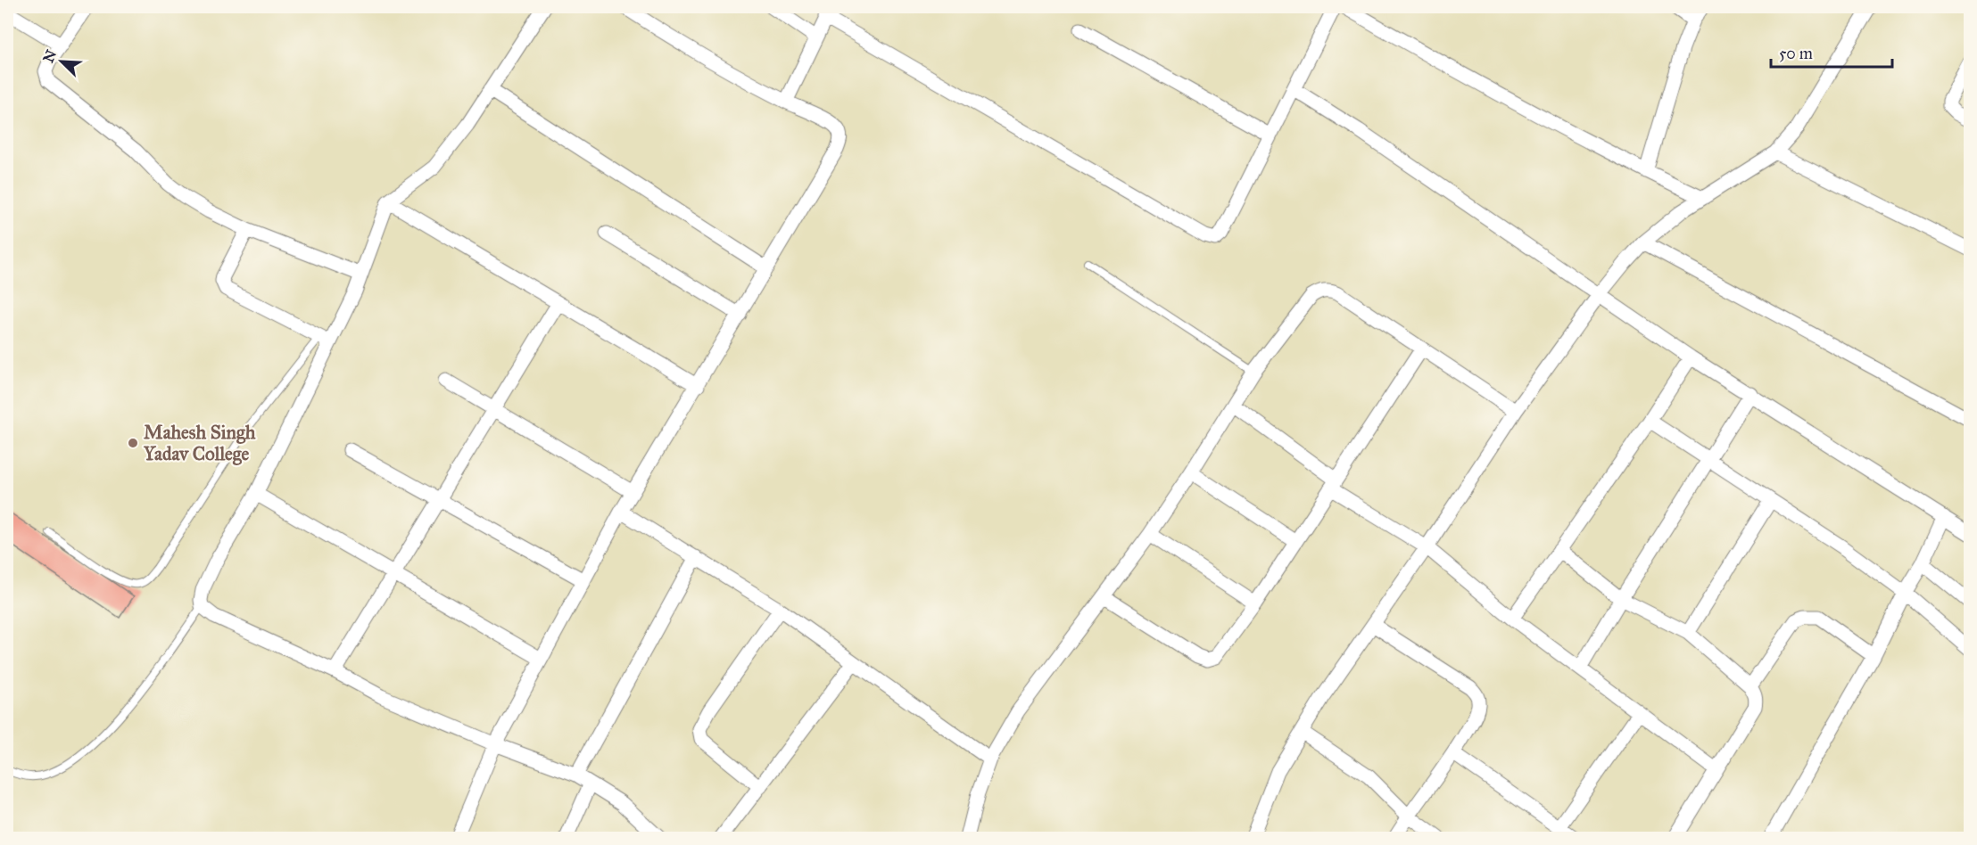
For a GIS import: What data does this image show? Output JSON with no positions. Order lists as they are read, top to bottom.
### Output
{
  "places": ["Mahesh Singh Yadav College"],
  "scale_bar": "50 m",
  "north": "top left"
}
